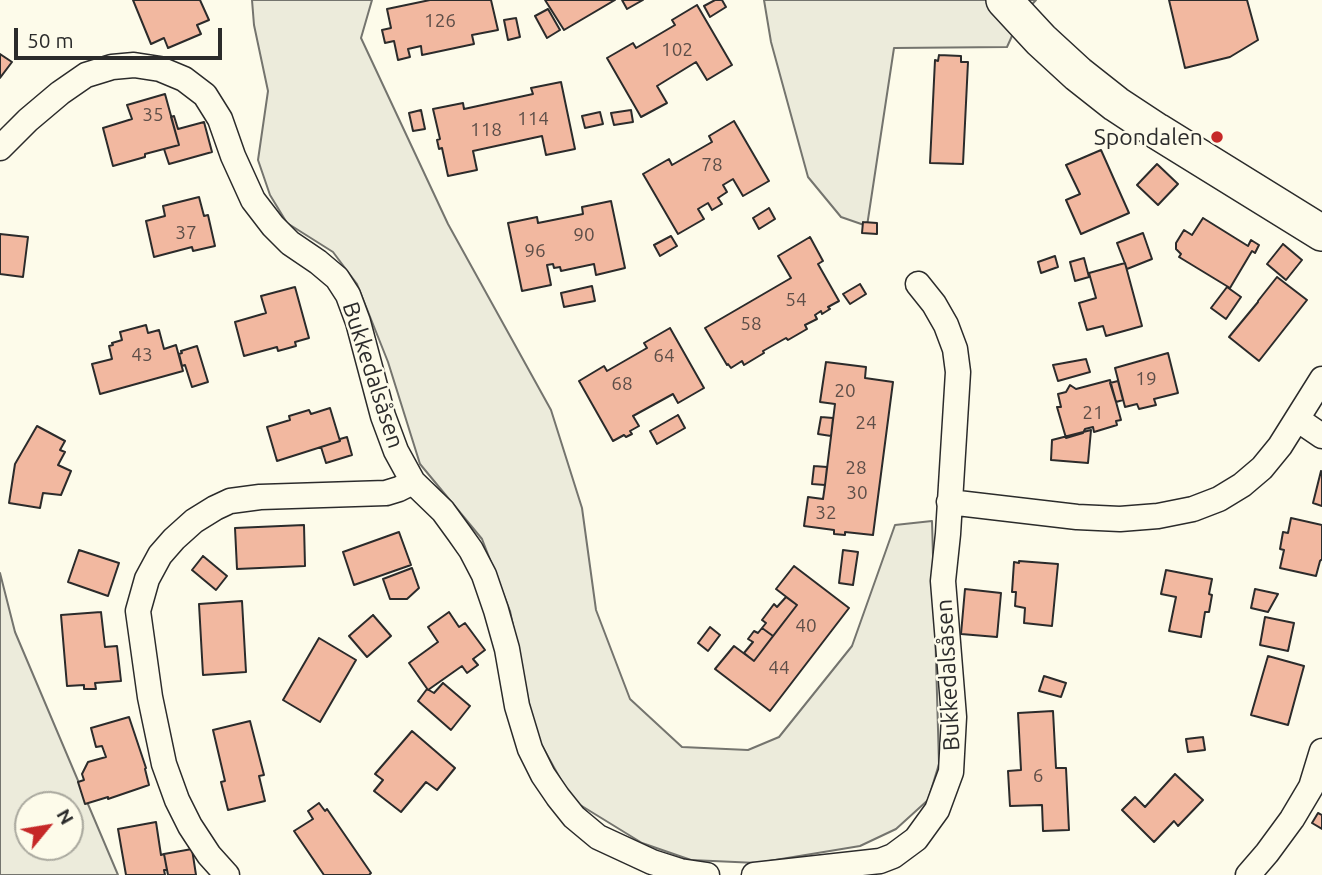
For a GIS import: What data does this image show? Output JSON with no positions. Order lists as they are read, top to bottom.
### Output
{
  "streets": {
    "street": ["Bukkedalsåsen"]
  },
  "places": ["Spondalen"],
  "house_numbers": [
    "126",
    "102",
    "35",
    "114",
    "118",
    "78",
    "37",
    "90",
    "96",
    "54",
    "58",
    "43",
    "64",
    "19",
    "68",
    "20",
    "21",
    "24",
    "28",
    "30",
    "32",
    "40",
    "44",
    "6"
  ],
  "scale_bar": "50 m",
  "north": "top right"
}
